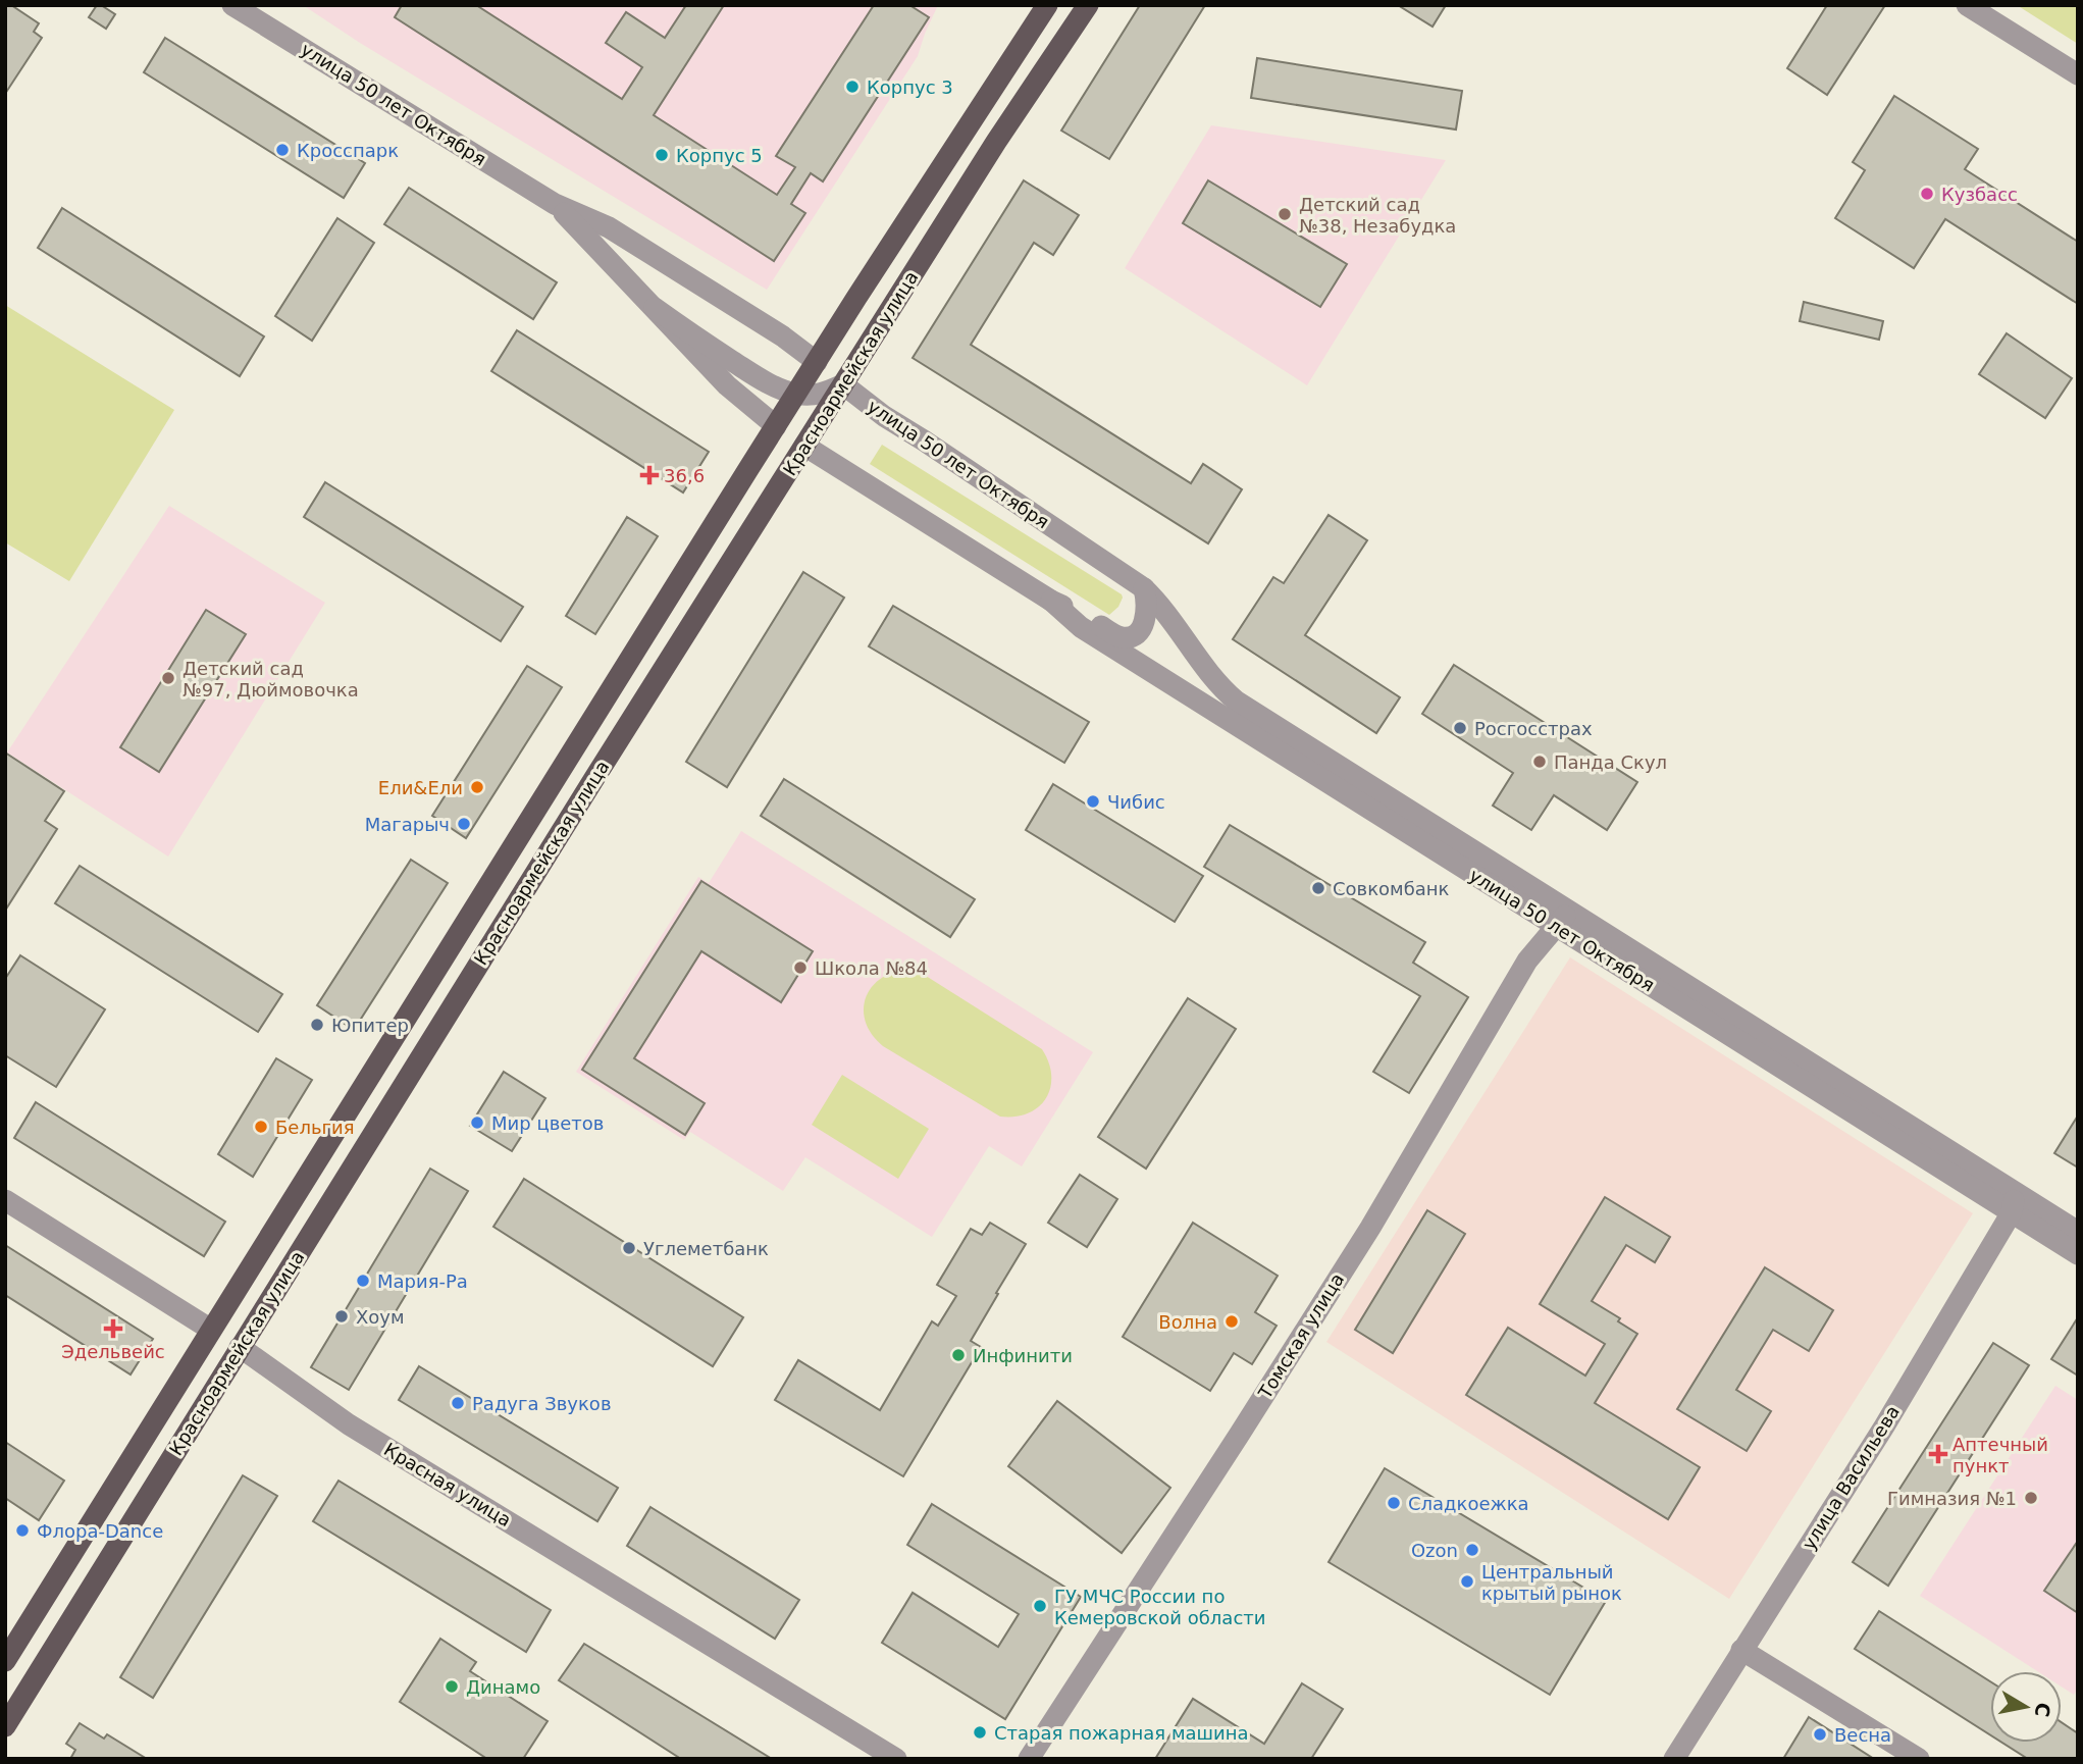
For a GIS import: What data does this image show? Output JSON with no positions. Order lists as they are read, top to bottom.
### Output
{
  "streets": {
    "main road": ["улица 50 лет Октября", "Красноармейская улица", "Красная улица"],
    "street": ["Томская улица", "улица Васильева"]
  },
  "crossings": [
    ["улица 50 лет Октября", "Красноармейская улица"],
    ["улица 50 лет Октября", "Томская улица"],
    ["улица 50 лет Октября", "улица Васильева"],
    ["Красноармейская улица", "Красная улица"]
  ],
  "places": {
    "other": [
      "Корпус 3",
      "Кросспарк",
      "Корпус 5",
      "Кузбасс",
      "Детский сад №38, Незабудка",
      "Детский сад №97, Дюймовочка",
      "Росгосстрах",
      "Панда Скул",
      "Ели&Ели",
      "Чибис",
      "Магарыч",
      "Совкомбанк",
      "Школа №84",
      "Юпитер",
      "Мир цветов",
      "Бельгия",
      "Углеметбанк",
      "Мария-Ра",
      "Хоум",
      "Волна",
      "Инфинити",
      "Радуга Звуков",
      "Гимназия №1",
      "Сладкоежка",
      "Флора-Dance",
      "Ozon",
      "Центральный крытый рынок",
      "ГУ МЧС России по Кемеровской области",
      "Динамо",
      "Старая пожарная машина",
      "Весна"
    ],
    "health": ["36,6", "Эдельвейс", "Аптечный пункт"]
  },
  "north": "right"
}
